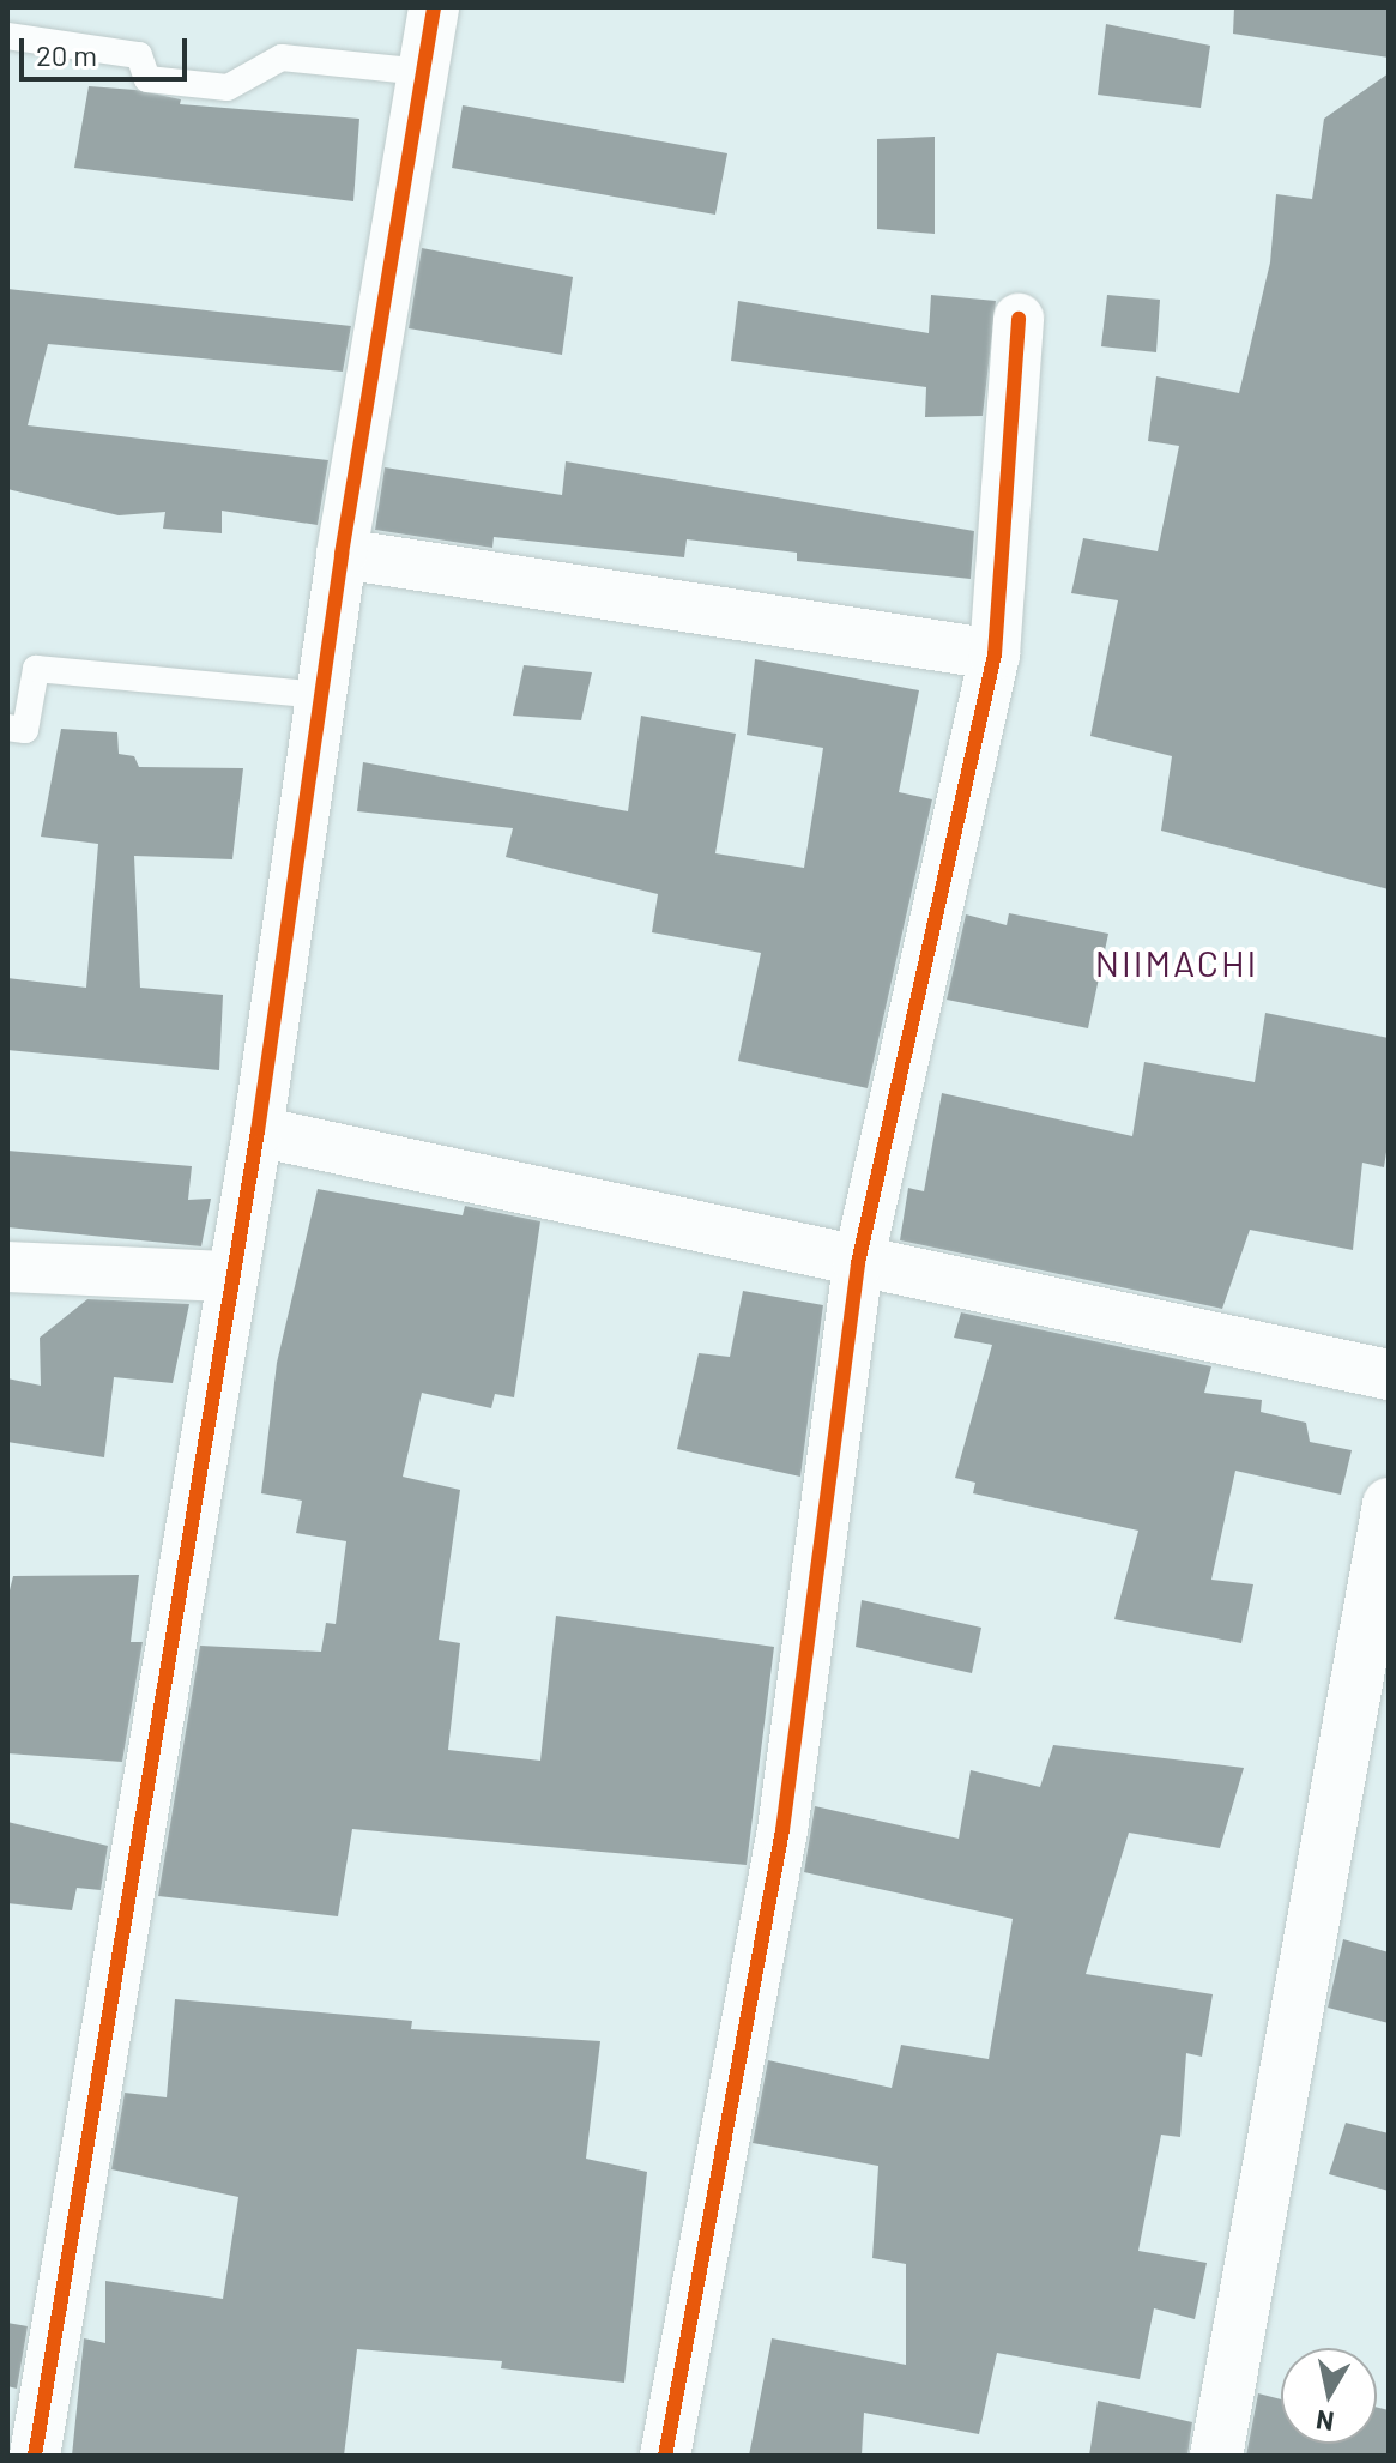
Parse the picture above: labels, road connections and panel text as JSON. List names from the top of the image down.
{
  "districts": ["NIIMACHI"],
  "scale_bar": "20 m",
  "north": "bottom"
}
